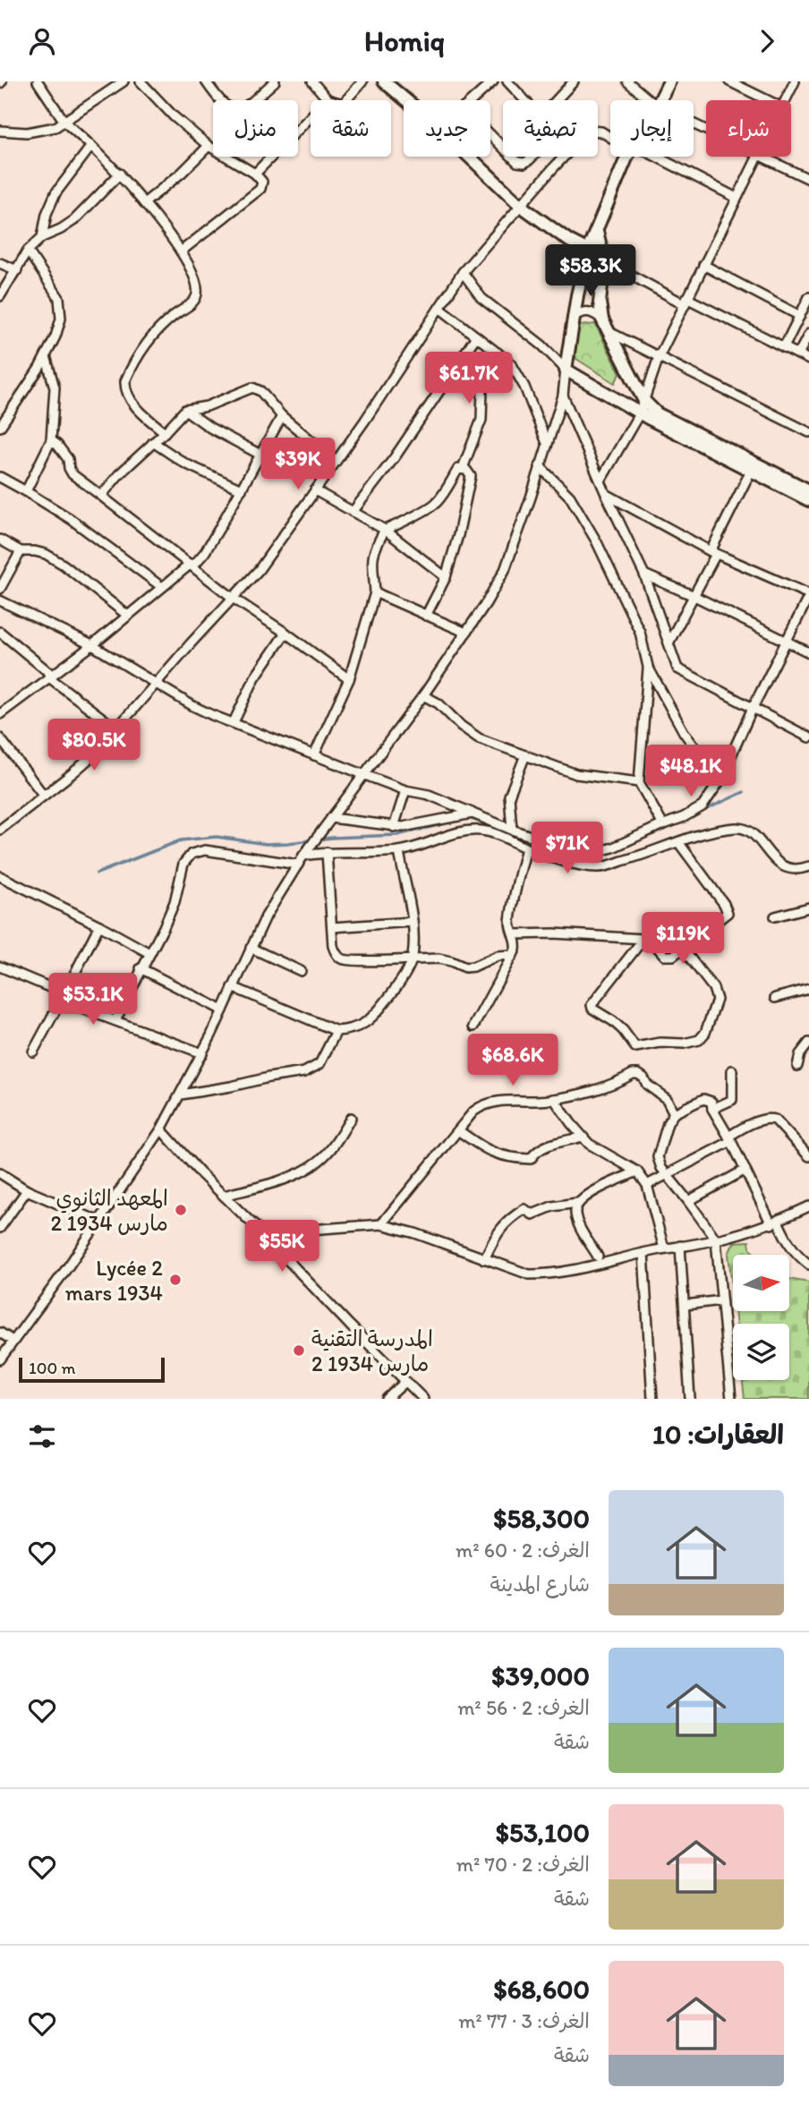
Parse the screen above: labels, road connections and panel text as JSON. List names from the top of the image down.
{
  "places": ["المعهد الثانوي 2 مارس 1934", "Lycée 2 mars 1934", "المدرسة التقنية 2 مارس 1934"],
  "scale_bar": "100 m",
  "north": "right",
  "page": {
    "header": "Homiq",
    "chip": [
      "شراء",
      "إيجار",
      "تصفية",
      "جديد",
      "شقة",
      "منزل"
    ],
    "price": [
      "$58.3K",
      "$61.7K",
      "$39K",
      "$80.5K",
      "$48.1K",
      "$71K",
      "$119K",
      "$53.1K",
      "$68.6K",
      "$55K"
    ],
    "scale": "100 m",
    "heading": "العقارات: 10",
    "list": [
      {
        "name": "$58,300",
        "note": "الغرف: 2 · 60 m² · شارع المدينة"
      },
      {
        "name": "$39,000",
        "note": "الغرف: 2 · 56 m² · شقة"
      },
      {
        "name": "$53,100",
        "note": "الغرف: 2 · 70 m² · شقة"
      },
      {
        "name": "$68,600",
        "note": "الغرف: 3 · 77 m² · شقة"
      }
    ]
  }
}
